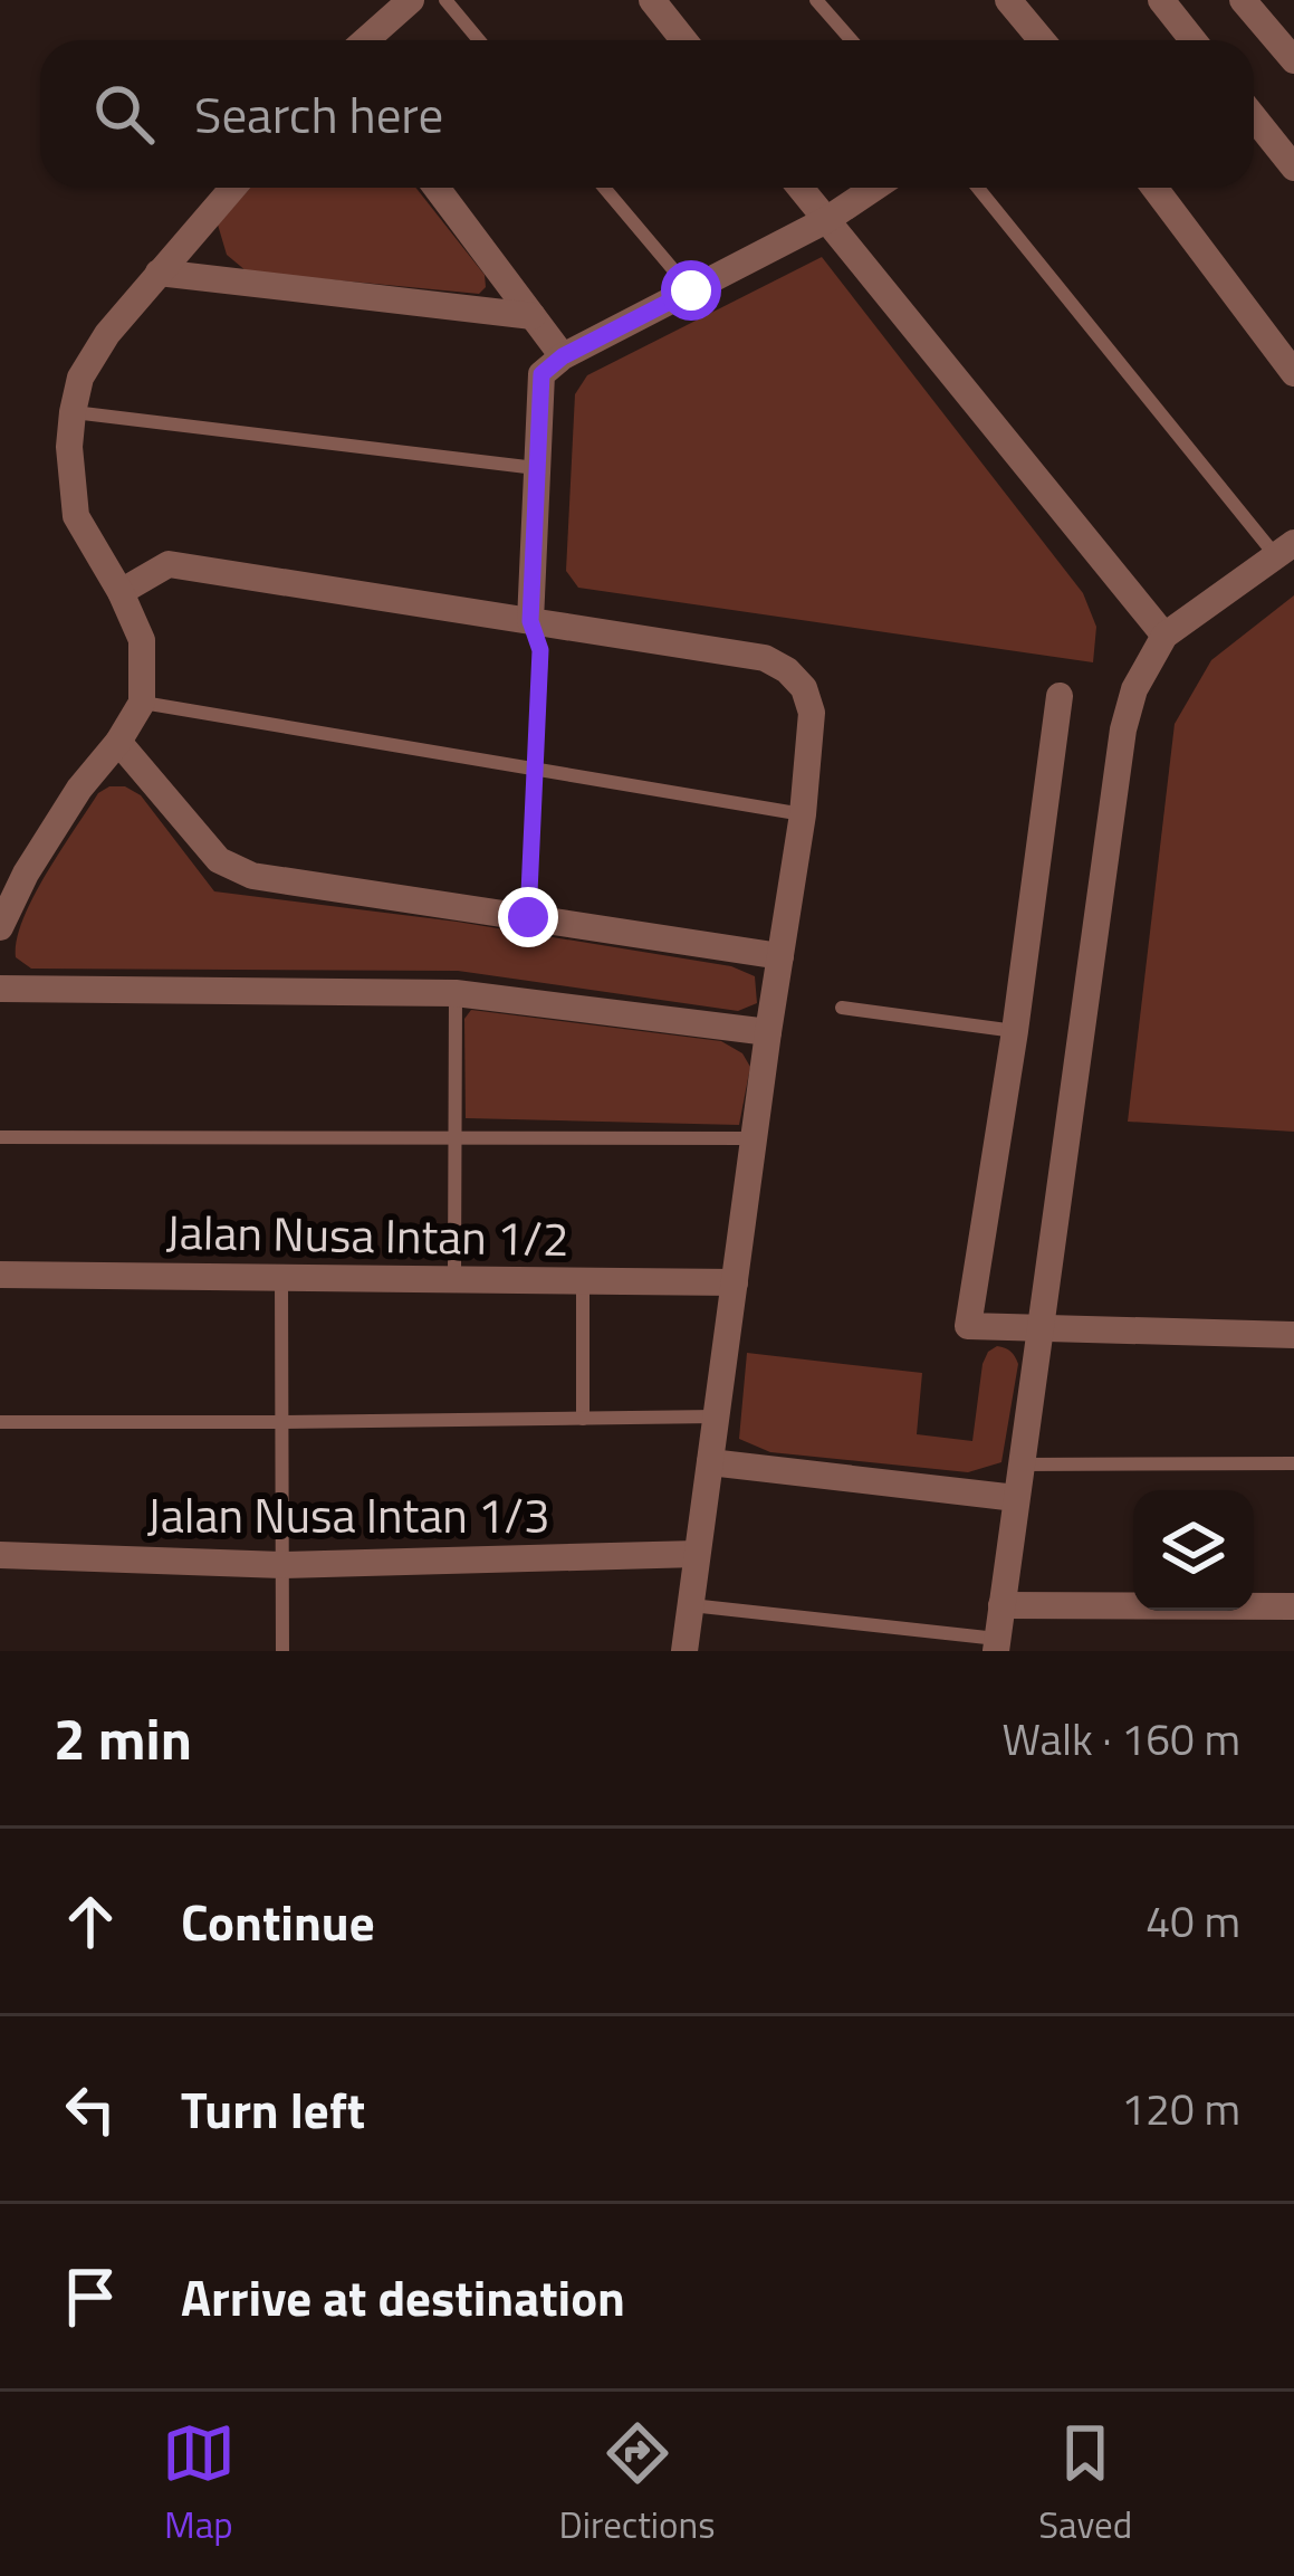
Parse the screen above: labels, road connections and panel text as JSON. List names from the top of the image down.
{
  "streets": {
    "street": ["Jalan Nusa Intan 1/2", "Jalan Nusa Intan 1/3"]
  },
  "page": {
    "search": "Search here",
    "heading": ["2 min", "Walk · 160 m"],
    "list": [
      ["Continue", "40 m"],
      ["Turn left", "120 m"],
      "Arrive at destination"
    ],
    "nav": ["Map", "Directions", "Saved"]
  }
}
